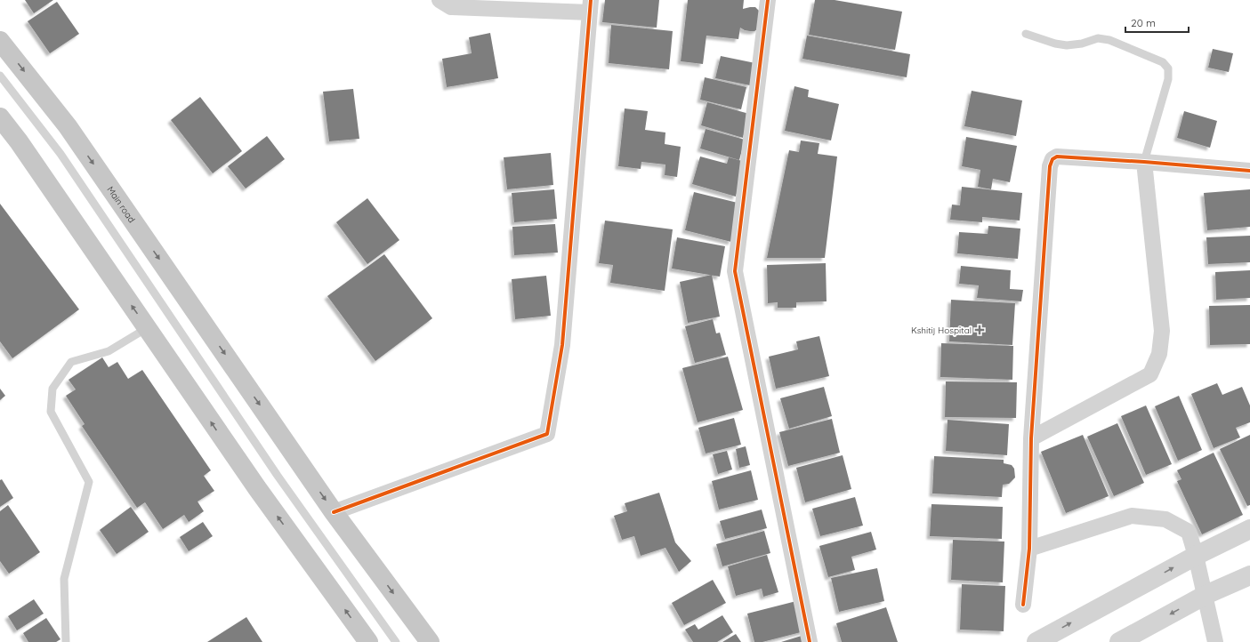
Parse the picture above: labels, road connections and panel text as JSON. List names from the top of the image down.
{
  "streets": {
    "main road": ["Main road"]
  },
  "places": {
    "health": ["Kshitij Hospital"]
  },
  "scale_bar": "20 m"
}
